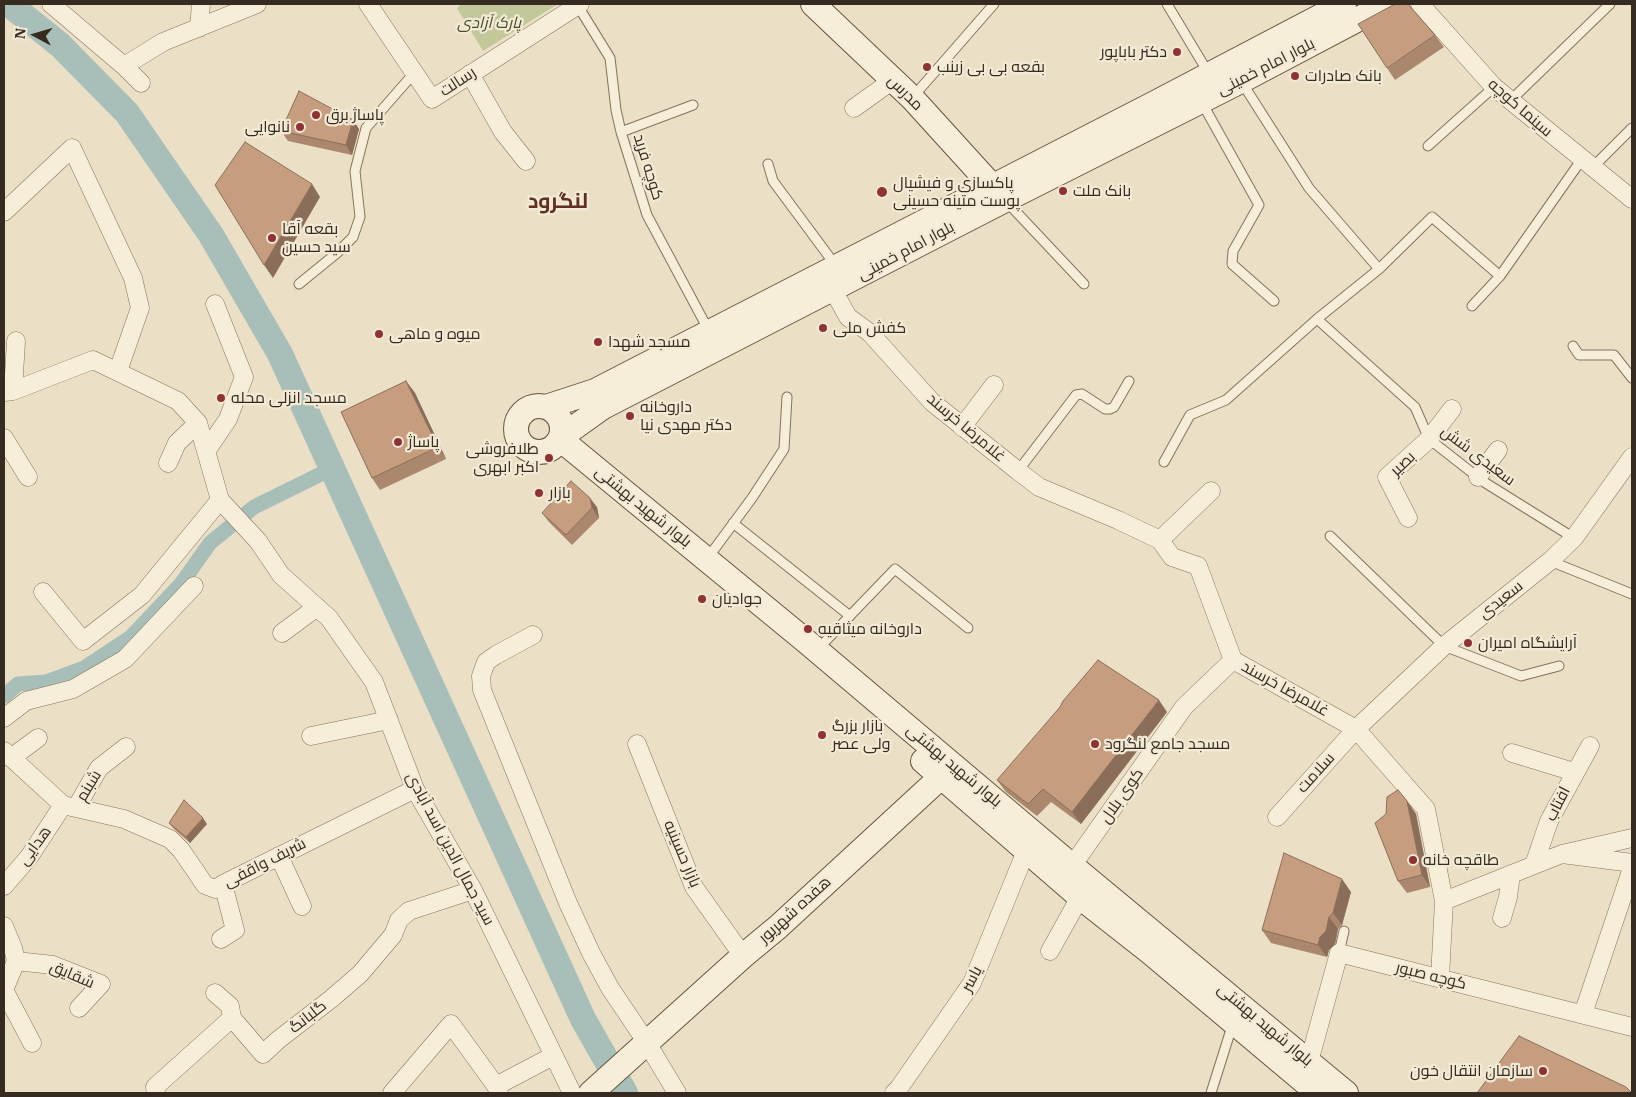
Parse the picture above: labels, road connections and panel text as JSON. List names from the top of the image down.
{
  "streets": {
    "main road": [
      "بلوار امام خمینی",
      "مدرس",
      "بلوار شهید بهشتی",
      "هفده شهریور"
    ],
    "street": [
      "رسالت",
      "سینما کوچه",
      "غلامرضا خرسند",
      "بصیر",
      "سعیدی",
      "سلامت",
      "شبنم",
      "کوی بلال",
      "افتاب",
      "هدایی",
      "سید جمال الدین اسد آبادی",
      "بازار حسینیه",
      "شریف واقفی",
      "شقایق",
      "کوچه صبور",
      "یاسر",
      "گلبانگ"
    ],
    "lane": ["کوچه فرید", "سعیدی شش"]
  },
  "crossings": [
    ["بلوار امام خمینی", "مدرس"],
    ["بلوار امام خمینی", "کوچه فرید"],
    ["بلوار امام خمینی", "غلامرضا خرسند"],
    ["بلوار امام خمینی", "بلوار شهید بهشتی"],
    ["رسالت", "کوچه فرید"],
    ["غلامرضا خرسند", "سعیدی"],
    ["غلامرضا خرسند", "سلامت"],
    ["غلامرضا خرسند", "کوی بلال"],
    ["غلامرضا خرسند", "کوچه صبور"],
    ["سعیدی شش", "بصیر"],
    ["سعیدی شش", "سعیدی"],
    ["بلوار شهید بهشتی", "کوی بلال"],
    ["بلوار شهید بهشتی", "هفده شهریور"],
    ["بلوار شهید بهشتی", "یاسر"],
    ["سعیدی", "سلامت"],
    ["شبنم", "هدایی"],
    ["شبنم", "شریف واقفی"],
    ["هدایی", "شریف واقفی"],
    ["سید جمال الدین اسد آبادی", "شریف واقفی"],
    ["سید جمال الدین اسد آبادی", "گلبانگ"],
    ["بازار حسینیه", "هفده شهریور"]
  ],
  "districts": ["لنگرود"],
  "parks": ["پارک آزادی"],
  "places": [
    "دکتر باباپور",
    "بقعه بی بی زینب",
    "بانک صادرات",
    "پاساژ برق",
    "نانوایی",
    "بانک ملت",
    "پاکسازی و فیشیال پوست متینه حسینی",
    "بقعه آقا سید حسین",
    "کفش ملی",
    "میوه و ماهی",
    "مسجد شهدا",
    "مسجد انزلی محله",
    "داروخانه دکتر مهدی نیا",
    "پاساژ",
    "طلافروشی اکبر ابهری",
    "بازار",
    "جوادیان",
    "داروخانه میثاقیه",
    "آرایشگاه امیران",
    "بازار بزرگ ولی عصر",
    "مسجد جامع لنگرود",
    "طاقچه خانه",
    "سازمان انتقال خون"
  ],
  "north": "left"
}
